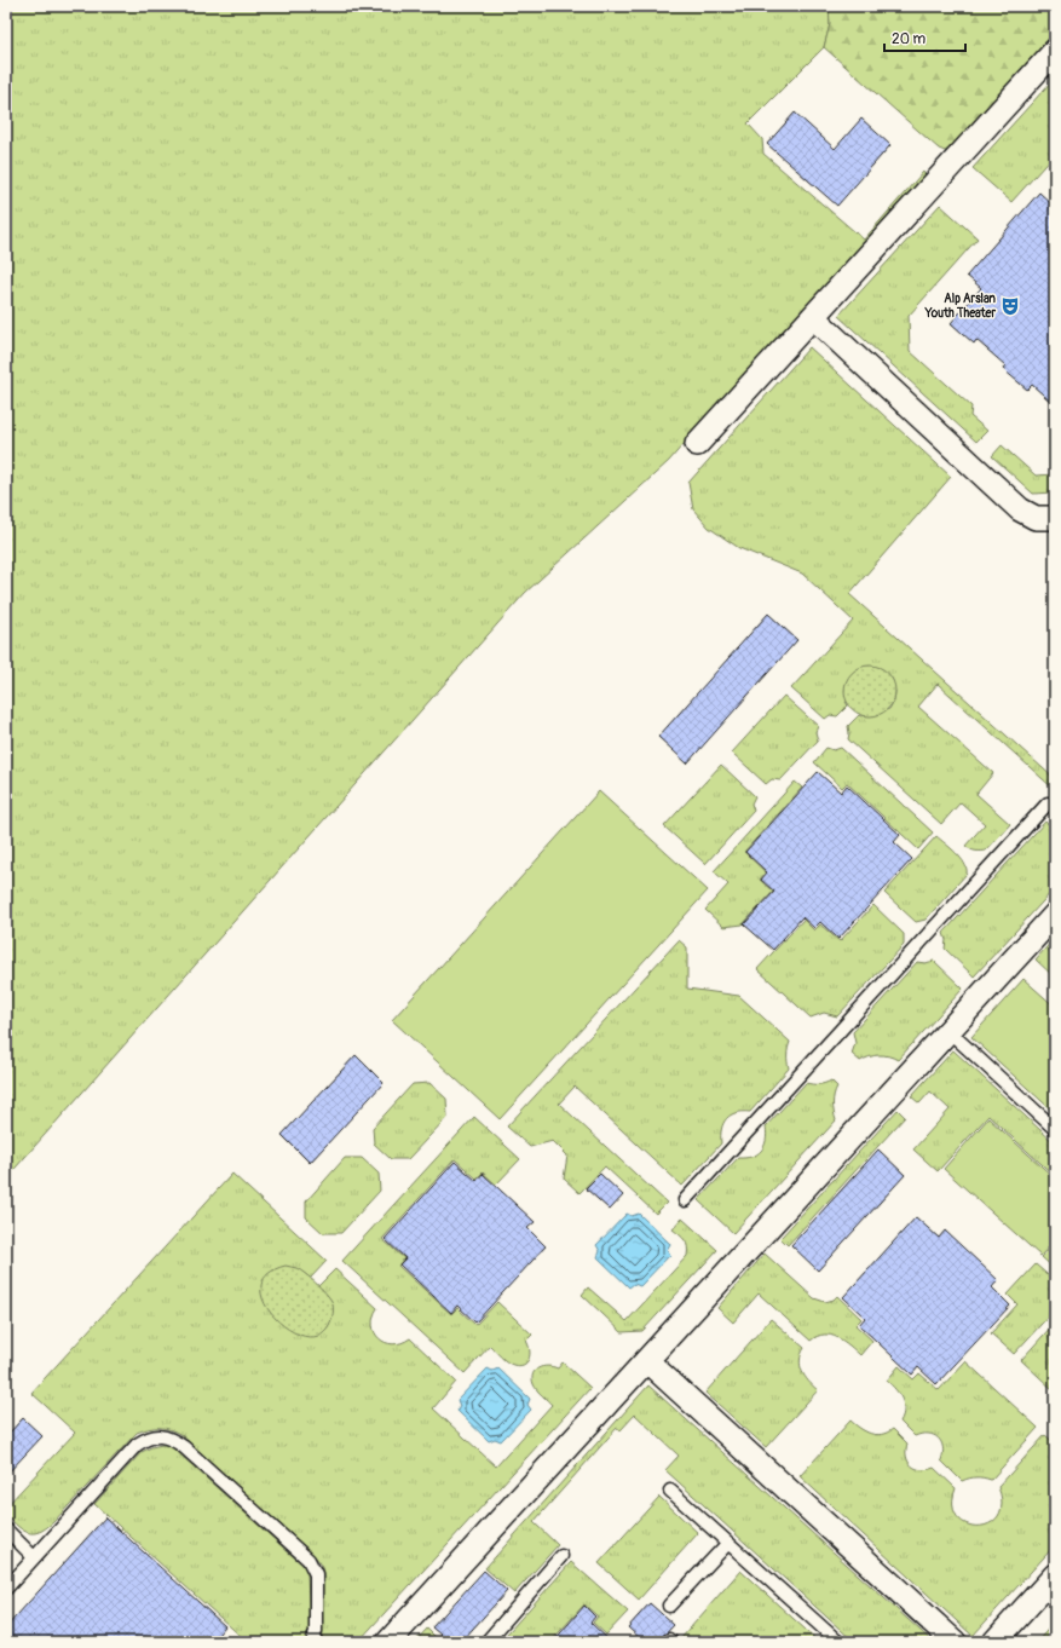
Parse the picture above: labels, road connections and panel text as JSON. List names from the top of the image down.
{
  "places": {
    "theatre": ["Alp Arslan Youth Theater"]
  },
  "scale_bar": "20 m"
}
